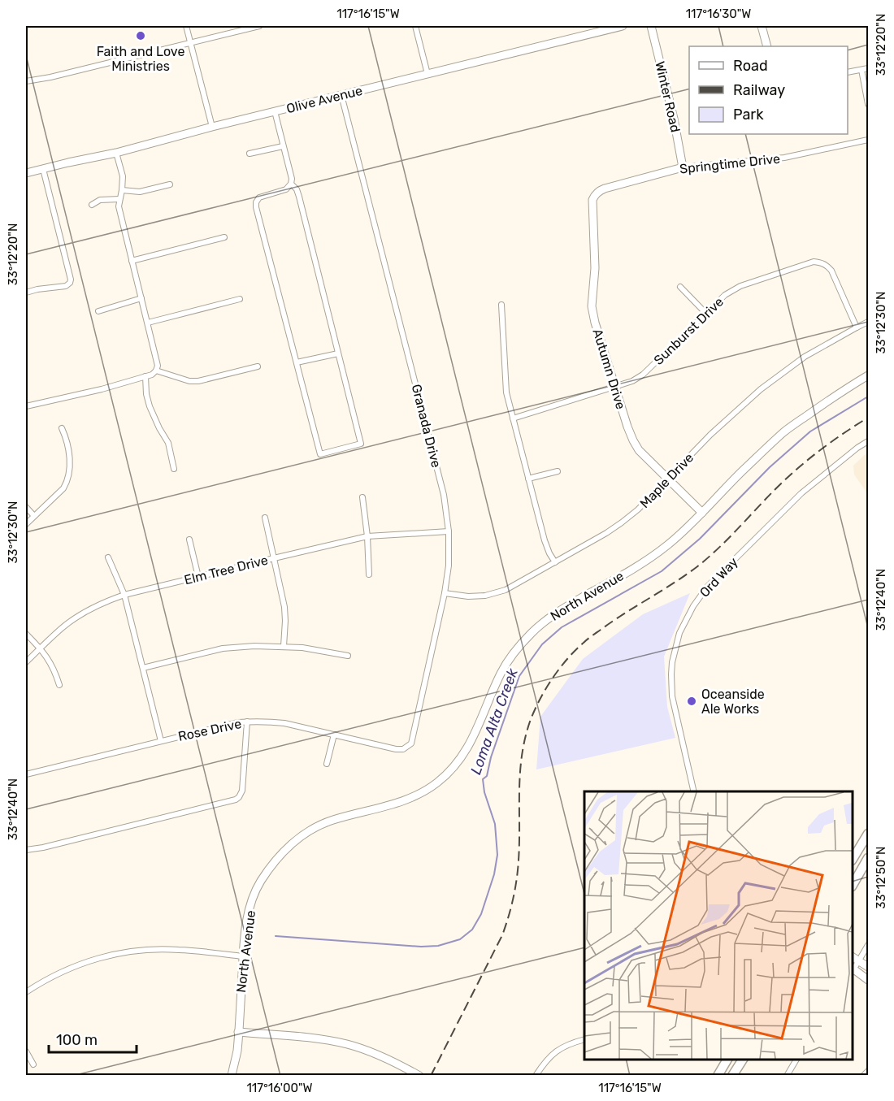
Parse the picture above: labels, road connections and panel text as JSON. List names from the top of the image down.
{
  "streets": {
    "main road": [
      "Winter Road",
      "Olive Avenue",
      "Springtime Drive",
      "Autumn Drive",
      "North Avenue"
    ],
    "street": [
      "Sunburst Drive",
      "Granada Drive",
      "Maple Drive",
      "Elm Tree Drive",
      "Ord Way",
      "Rose Drive"
    ]
  },
  "crossings": [
    ["Winter Road", "Springtime Drive"],
    ["Olive Avenue", "Granada Drive"],
    ["Springtime Drive", "Autumn Drive"],
    ["Sunburst Drive", "Autumn Drive"],
    ["Sunburst Drive", "Maple Drive"],
    ["Autumn Drive", "Maple Drive"],
    ["Autumn Drive", "North Avenue"],
    ["Granada Drive", "Maple Drive"],
    ["Granada Drive", "Elm Tree Drive"],
    ["Granada Drive", "Rose Drive"]
  ],
  "water": ["Loma Alta Creek"],
  "places": ["Faith and Love Ministries", "Oceanside Ale Works"],
  "legend": ["Road", "Railway", "Park"],
  "scale_bar": "100 m",
  "coordinates": [
    "117°16'15\"W",
    "117°16'30\"W",
    "33°12'20\"N",
    "33°12'30\"N",
    "33°12'40\"N",
    "33°12'50\"N",
    "117°16'00\"W"
  ]
}
